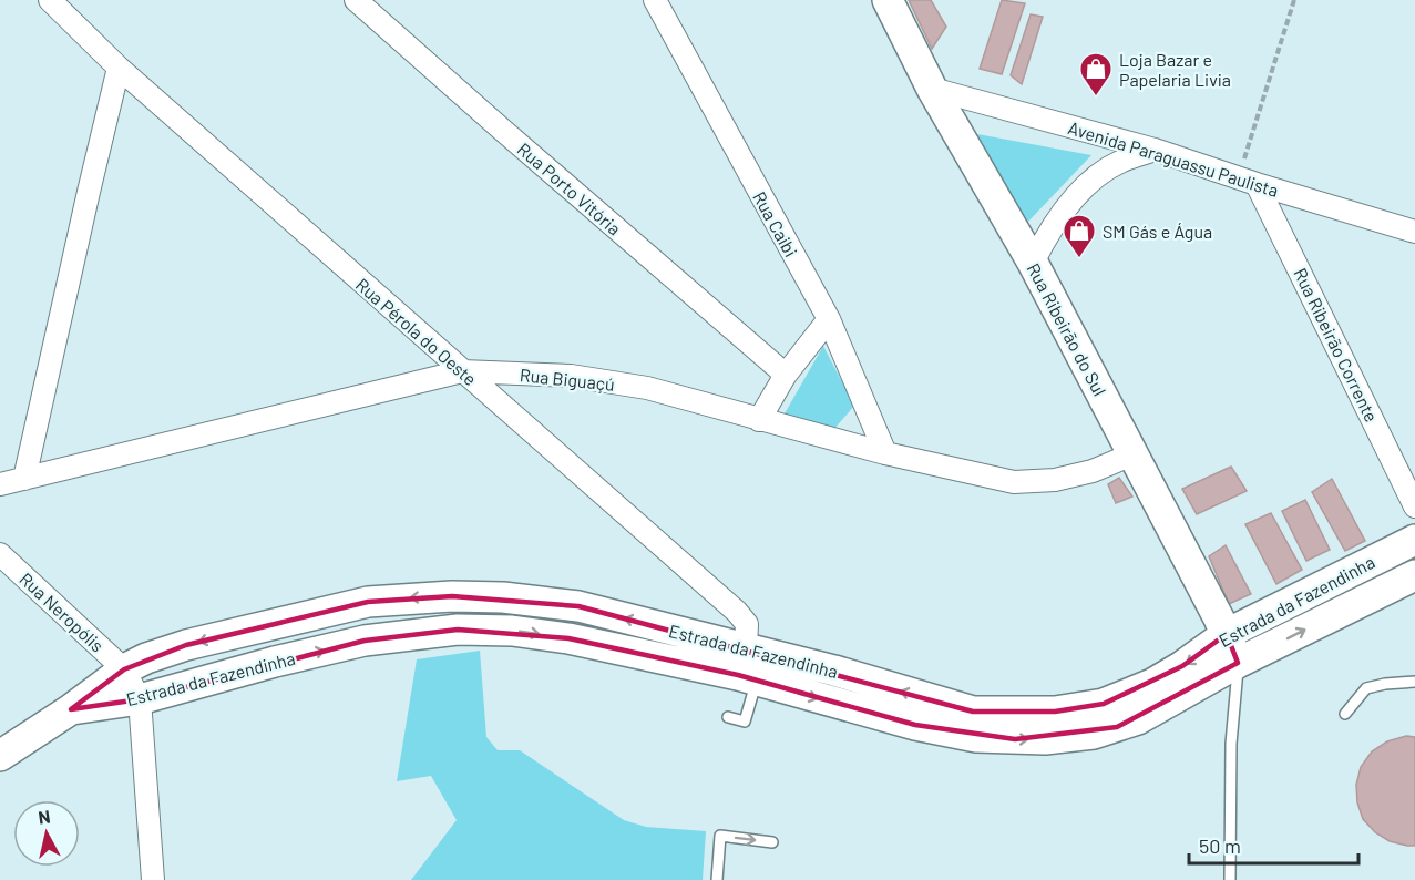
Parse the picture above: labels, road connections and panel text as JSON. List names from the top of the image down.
{
  "streets": {
    "main road": ["Rua Ribeirão do Sul", "Estrada da Fazendinha"],
    "street": [
      "Avenida Paraguassu Paulista",
      "Rua Porto Vitória",
      "Rua Caibi",
      "Rua Pérola do Oeste",
      "Rua Ribeirão Corrente",
      "Rua Biguaçú",
      "Rua Neropólis"
    ]
  },
  "crossings": [
    ["Avenida Paraguassu Paulista", "Rua Ribeirão do Sul"],
    ["Avenida Paraguassu Paulista", "Rua Ribeirão Corrente"],
    ["Rua Caibi", "Rua Biguaçú"],
    ["Rua Ribeirão do Sul", "Rua Biguaçú"],
    ["Rua Ribeirão do Sul", "Estrada da Fazendinha"],
    ["Rua Pérola do Oeste", "Rua Biguaçú"],
    ["Rua Pérola do Oeste", "Estrada da Fazendinha"],
    ["Estrada da Fazendinha", "Rua Neropólis"]
  ],
  "places": {
    "shop": ["Loja Bazar e Papelaria Livia", "SM Gás e Água"]
  },
  "scale_bar": "50 m",
  "north": "top"
}
